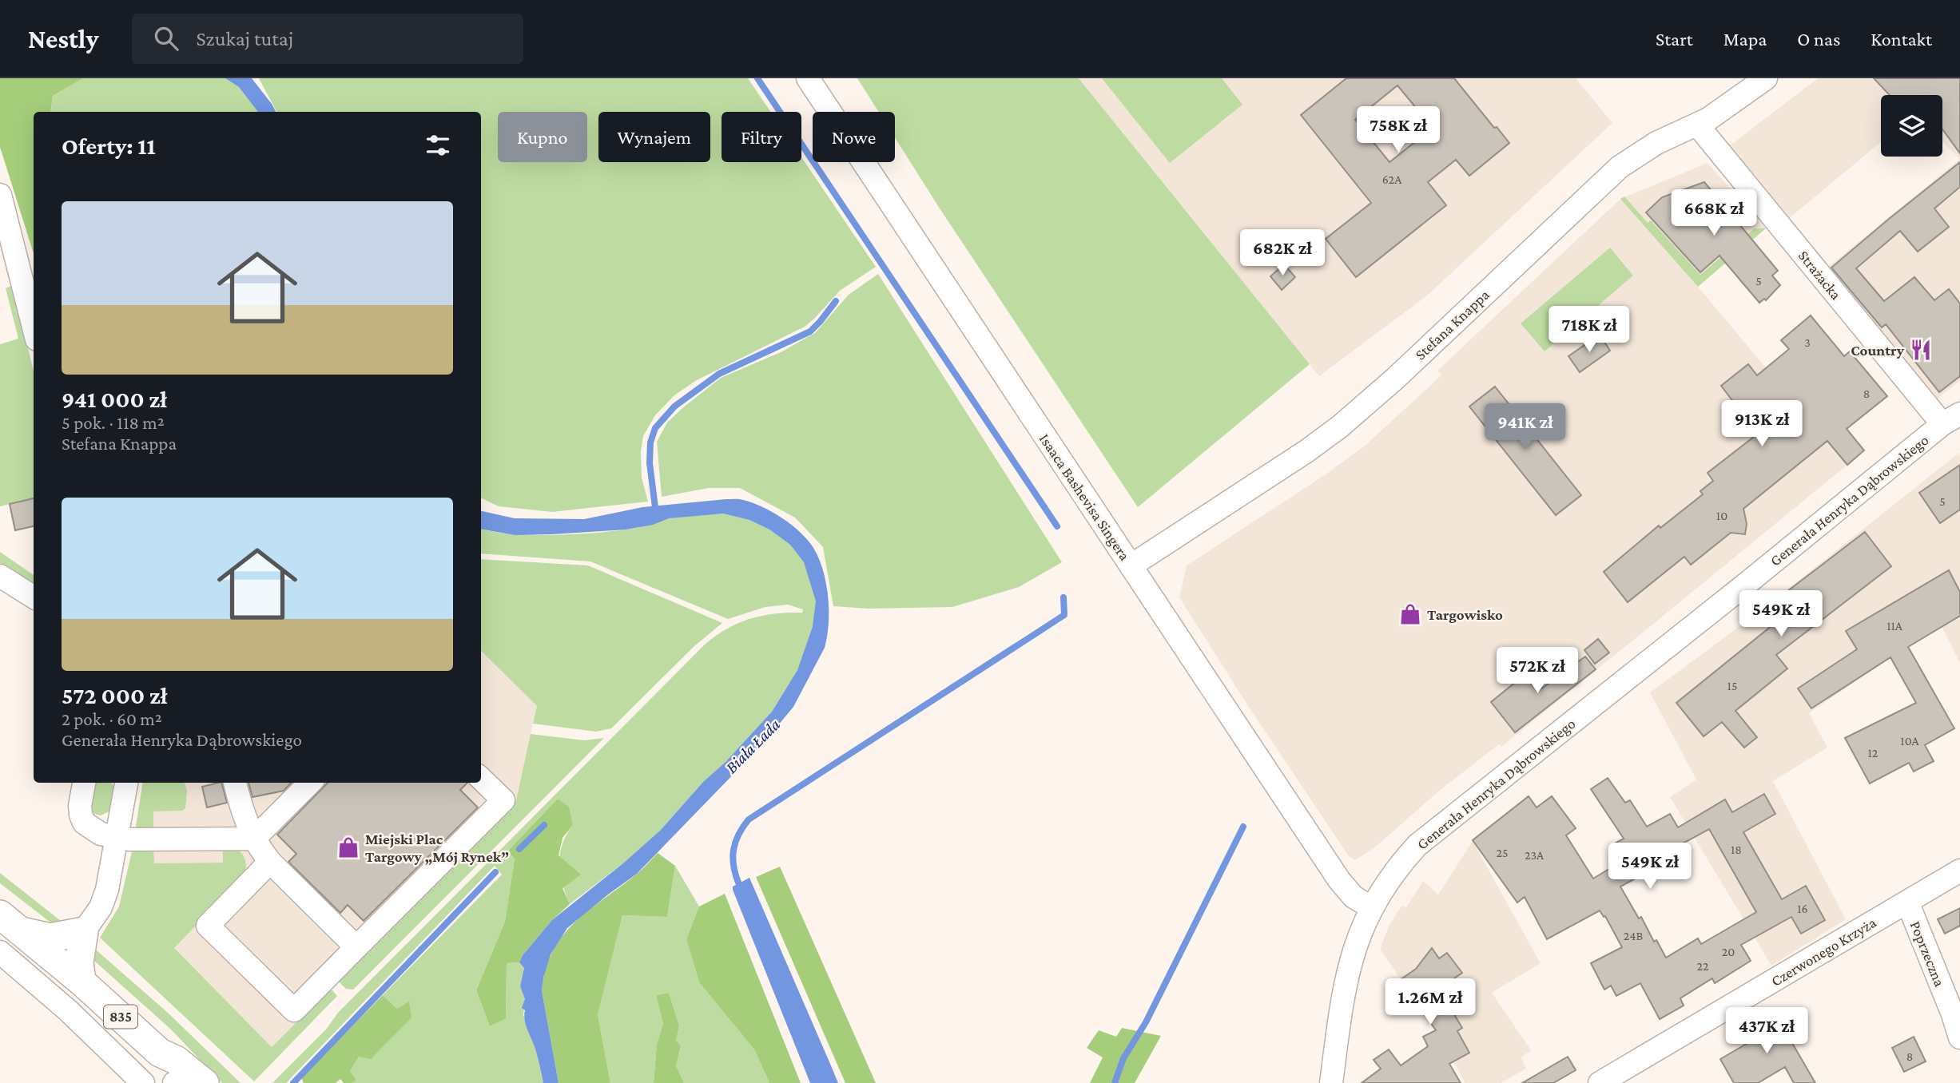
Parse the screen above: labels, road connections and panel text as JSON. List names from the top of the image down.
{
  "streets": {
    "main road": ["835"],
    "street": [
      "Strażacka",
      "Stefana Knappa",
      "Isaaca Bashevisa Singera",
      "Generała Henryka Dąbrowskiego",
      "Czerwonego Krzyża",
      "Poprzeczna"
    ]
  },
  "crossings": [
    ["Strażacka", "Stefana Knappa"],
    ["Strażacka", "Generała Henryka Dąbrowskiego"],
    ["Stefana Knappa", "Isaaca Bashevisa Singera"],
    ["Isaaca Bashevisa Singera", "Generała Henryka Dąbrowskiego"],
    ["Czerwonego Krzyża", "Poprzeczna"]
  ],
  "water": ["Biała Łada"],
  "places": {
    "restaurant": ["Country"],
    "shop": ["Targowisko", "Miejski Plac Targowy „Mój Rynek”"]
  },
  "house_numbers": [
    "62A",
    "5",
    "3",
    "8",
    "5",
    "10",
    "11A",
    "15",
    "10A",
    "12",
    "18",
    "25",
    "23A",
    "16",
    "24B",
    "20",
    "22",
    "8"
  ],
  "page": {
    "header": "Nestly",
    "search": "Szukaj tutaj",
    "nav": [
      "Start",
      "Mapa",
      "O nas",
      "Kontakt"
    ],
    "price": [
      "758K zł",
      "668K zł",
      "682K zł",
      "718K zł",
      "913K zł",
      "941K zł",
      "549K zł",
      "572K zł",
      "549K zł",
      "1.26M zł",
      "437K zł"
    ],
    "chip": [
      "Kupno",
      "Wynajem",
      "Filtry",
      "Nowe"
    ],
    "heading": "Oferty: 11",
    "list": [
      {
        "name": "941 000 zł",
        "note": "5 pok. · 118 m² · Stefana Knappa"
      },
      {
        "name": "572 000 zł",
        "note": "2 pok. · 60 m² · Generała Henryka Dąbrowskiego"
      }
    ]
  }
}
